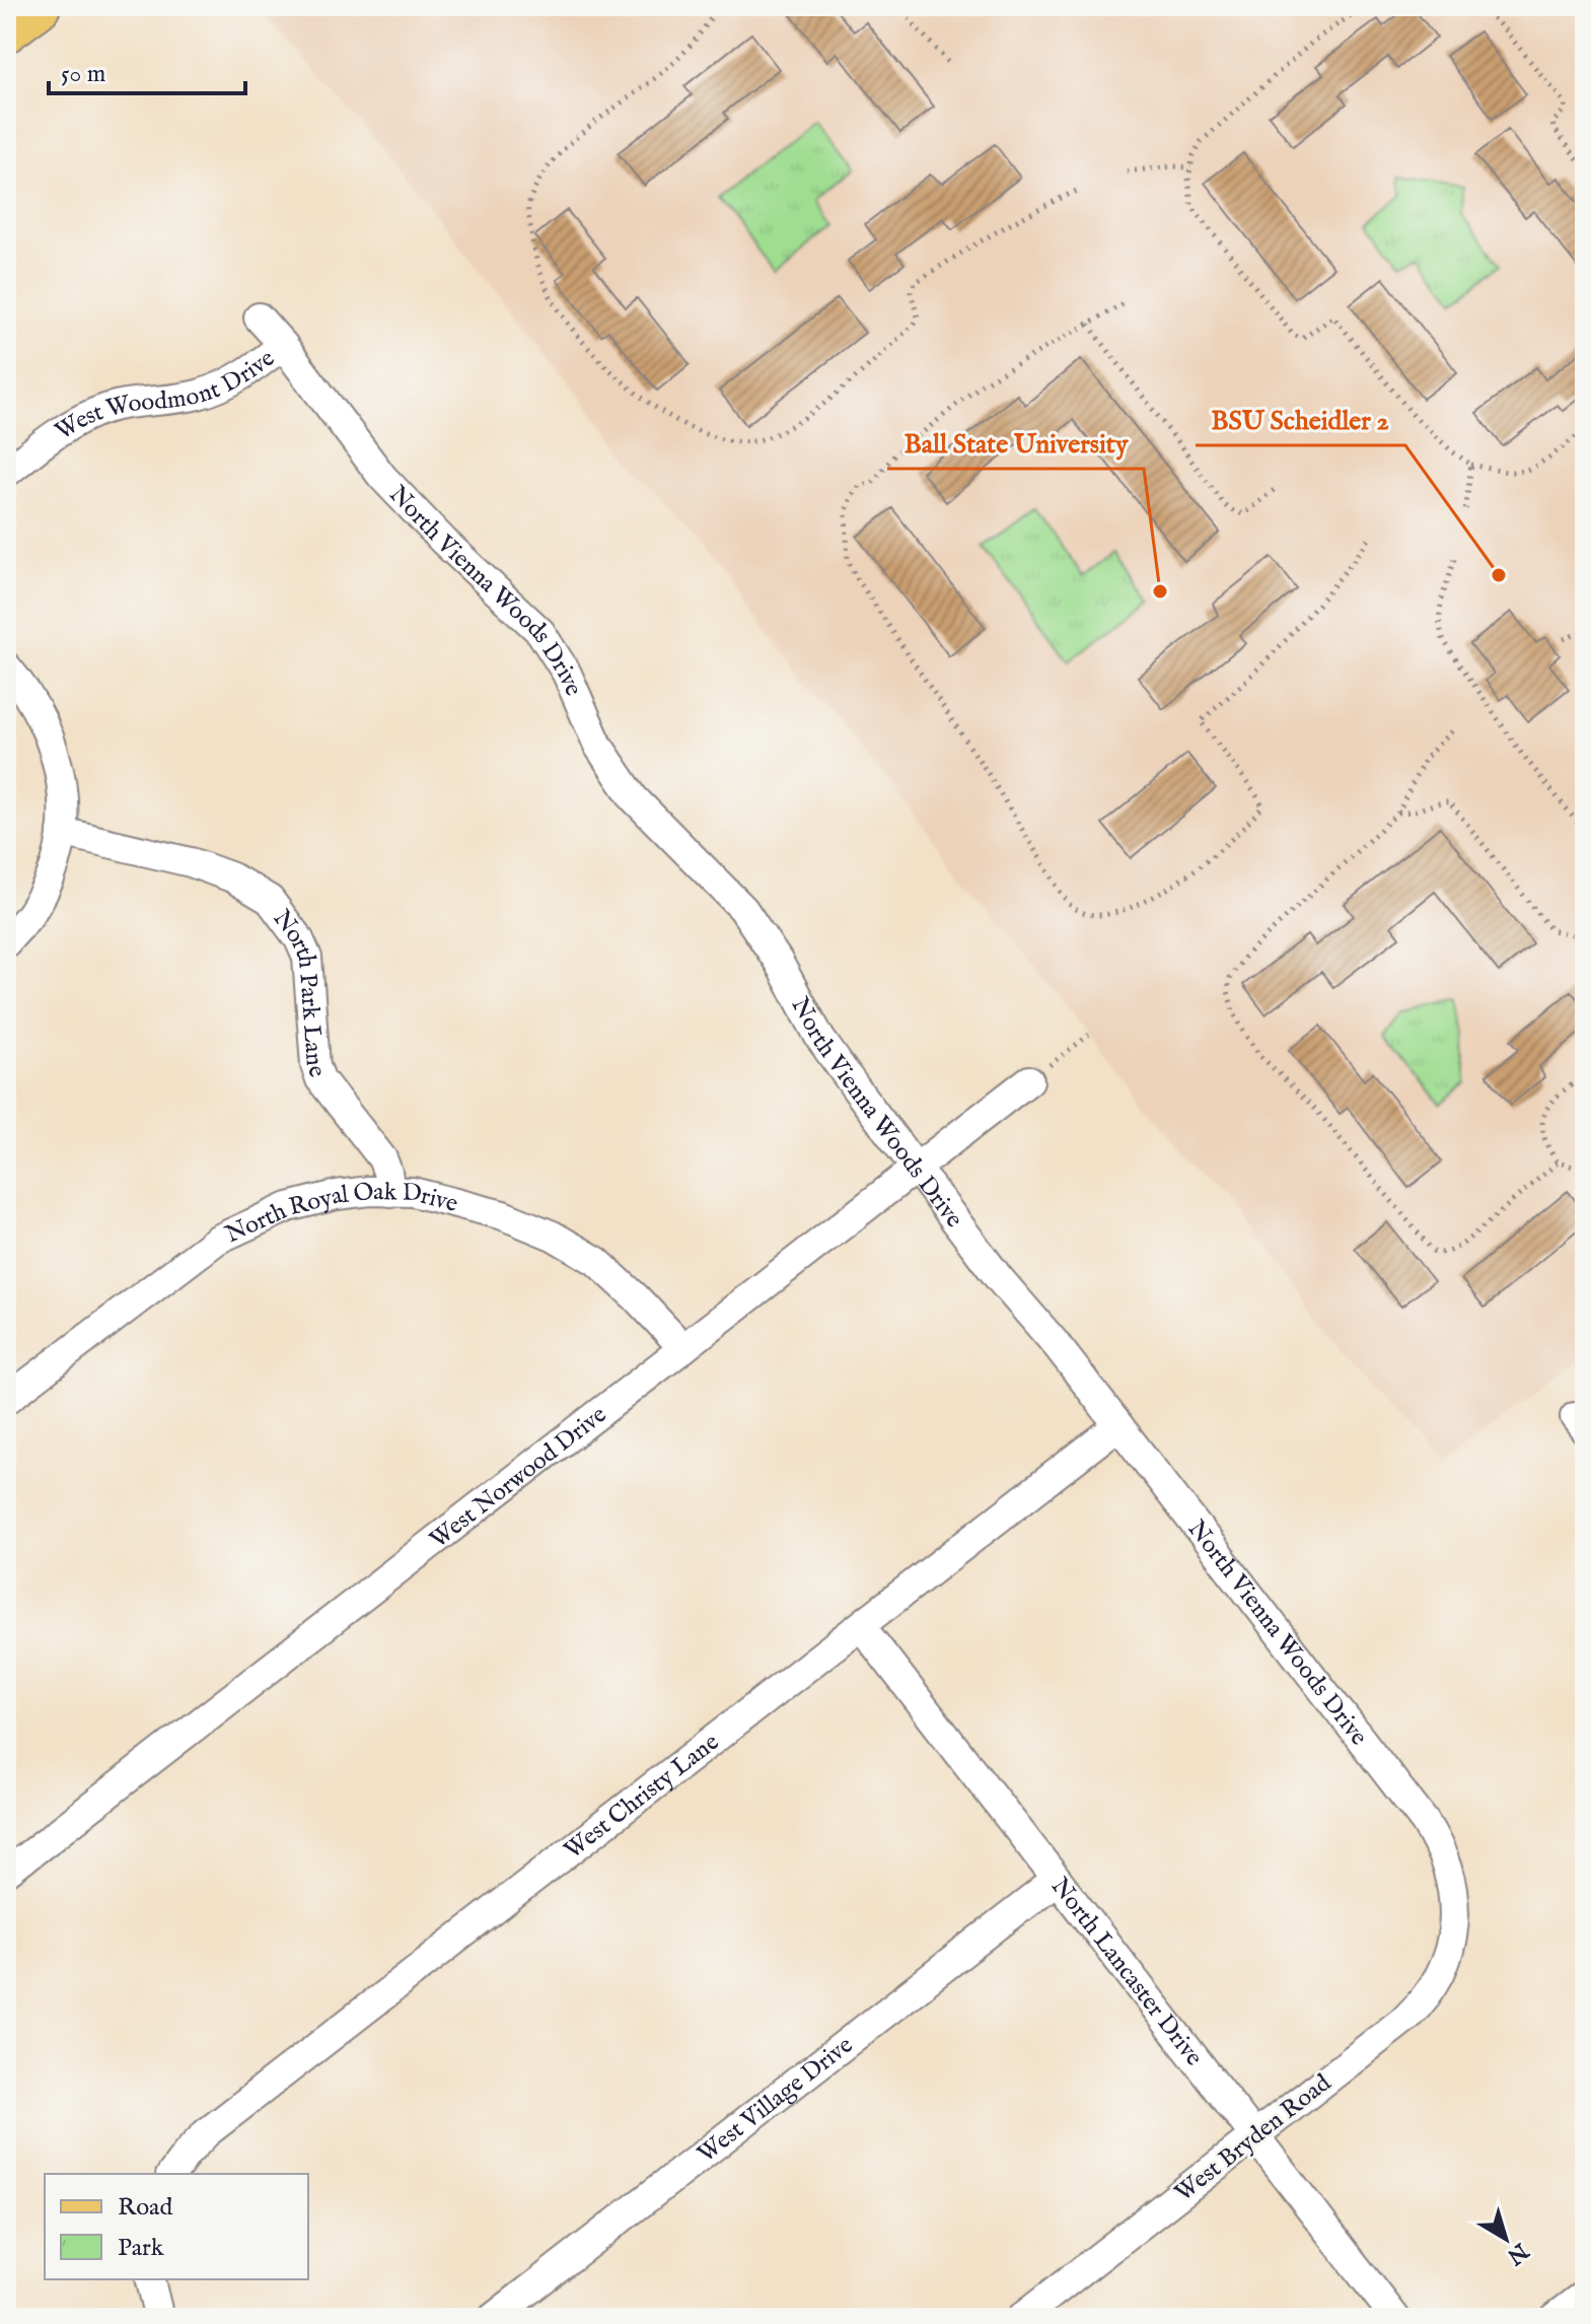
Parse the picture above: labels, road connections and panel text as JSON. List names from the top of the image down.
{
  "streets": {
    "street": [
      "West Woodmont Drive",
      "North Vienna Woods Drive",
      "North Park Lane",
      "North Royal Oak Drive",
      "West Norwood Drive",
      "West Christy Lane",
      "North Lancaster Drive",
      "West Village Drive",
      "West Bryden Road"
    ]
  },
  "crossings": [
    ["West Woodmont Drive", "North Vienna Woods Drive"],
    ["North Vienna Woods Drive", "West Norwood Drive"],
    ["North Vienna Woods Drive", "West Christy Lane"],
    ["North Vienna Woods Drive", "West Bryden Road"],
    ["North Park Lane", "North Royal Oak Drive"],
    ["North Royal Oak Drive", "West Norwood Drive"],
    ["West Christy Lane", "North Lancaster Drive"],
    ["North Lancaster Drive", "West Village Drive"],
    ["North Lancaster Drive", "West Bryden Road"]
  ],
  "places": ["BSU Scheidler 2", "Ball State University"],
  "legend": ["Road", "Park"],
  "scale_bar": "50 m",
  "north": "bottom right"
}
